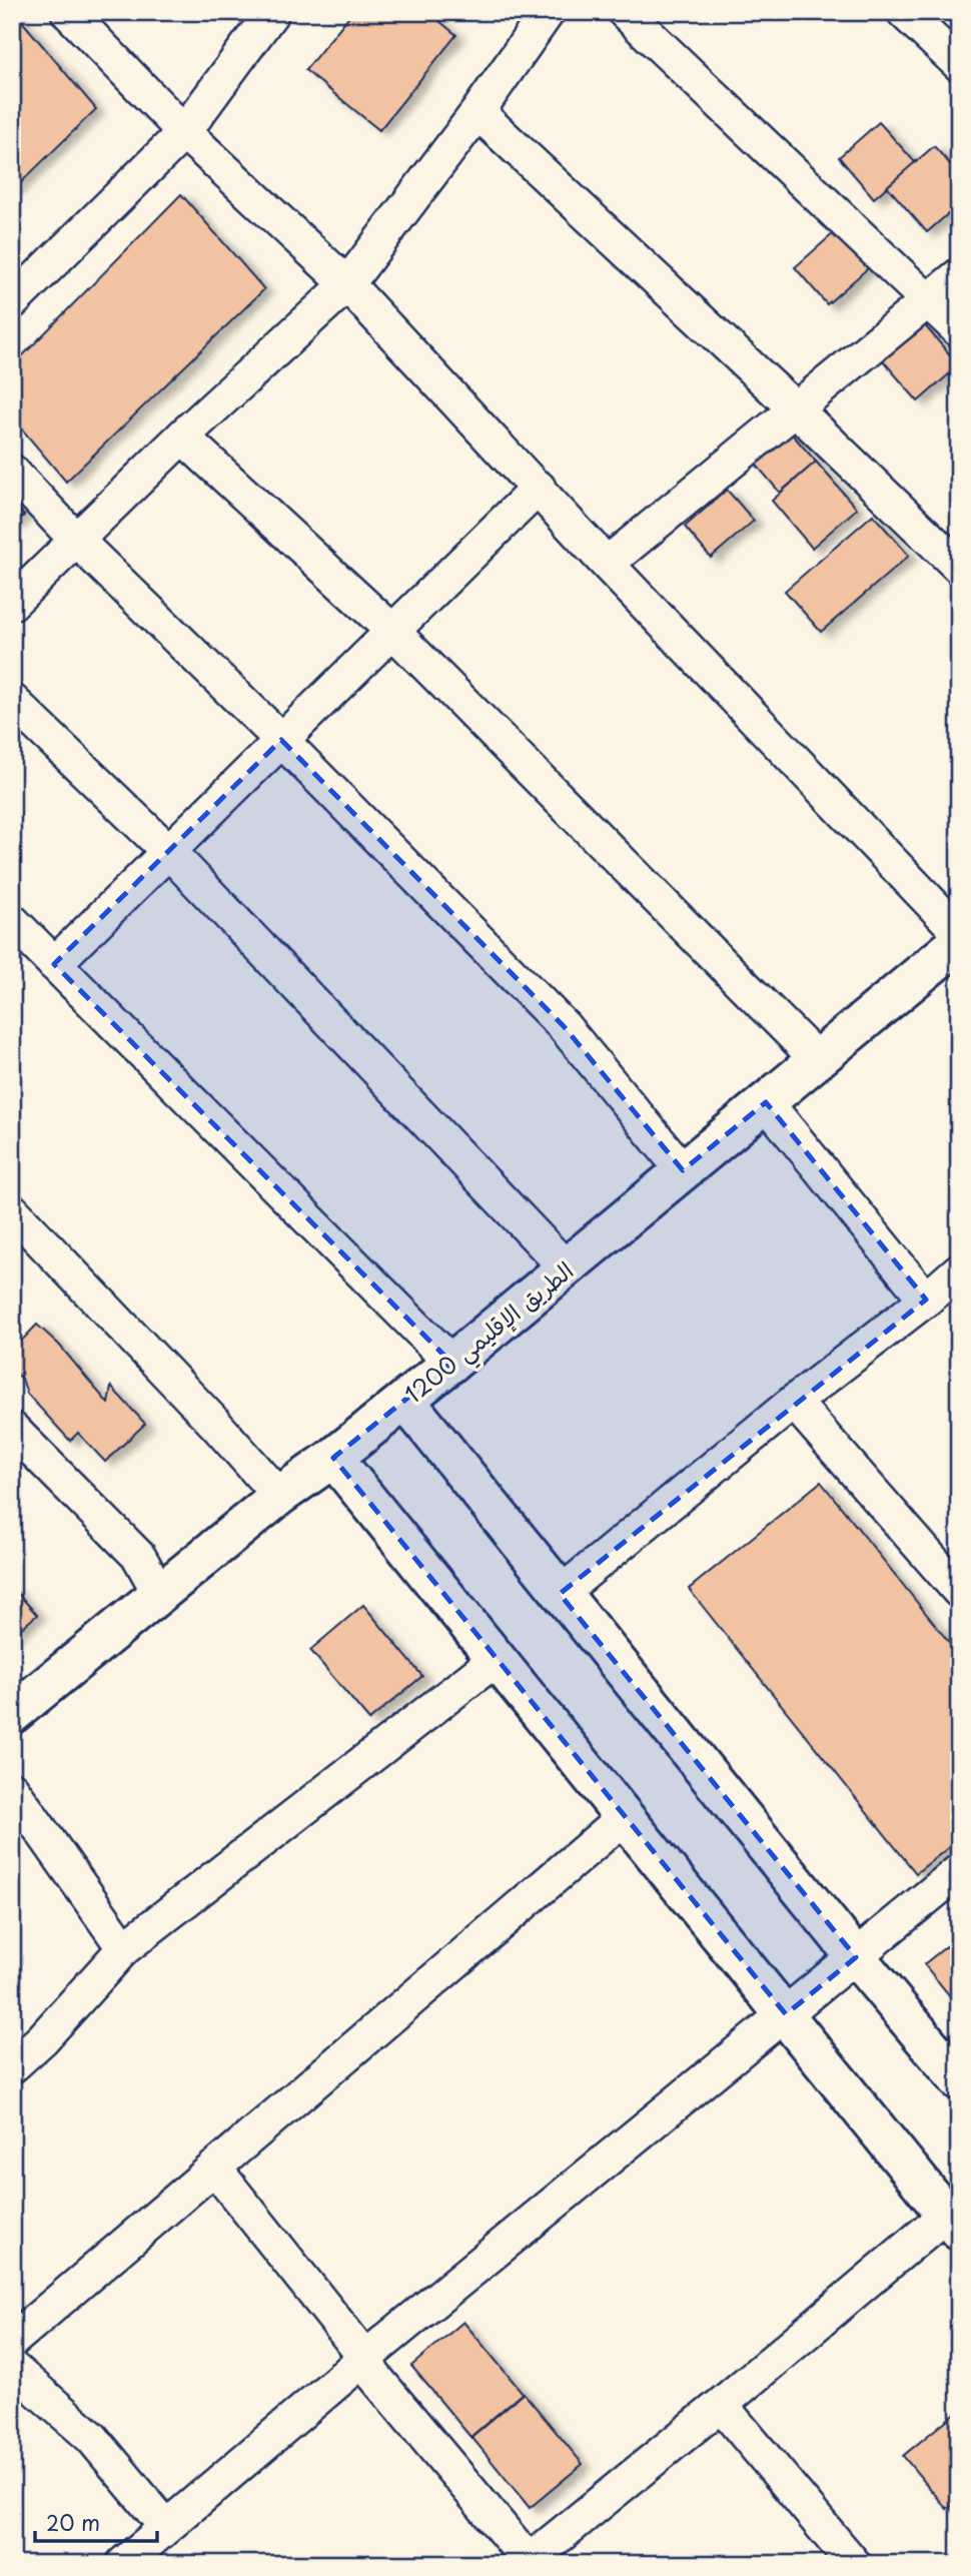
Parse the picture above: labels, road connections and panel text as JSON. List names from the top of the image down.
{
  "streets": {
    "street": ["الطريق الإقليمي 1200"]
  },
  "scale_bar": "20 m"
}
